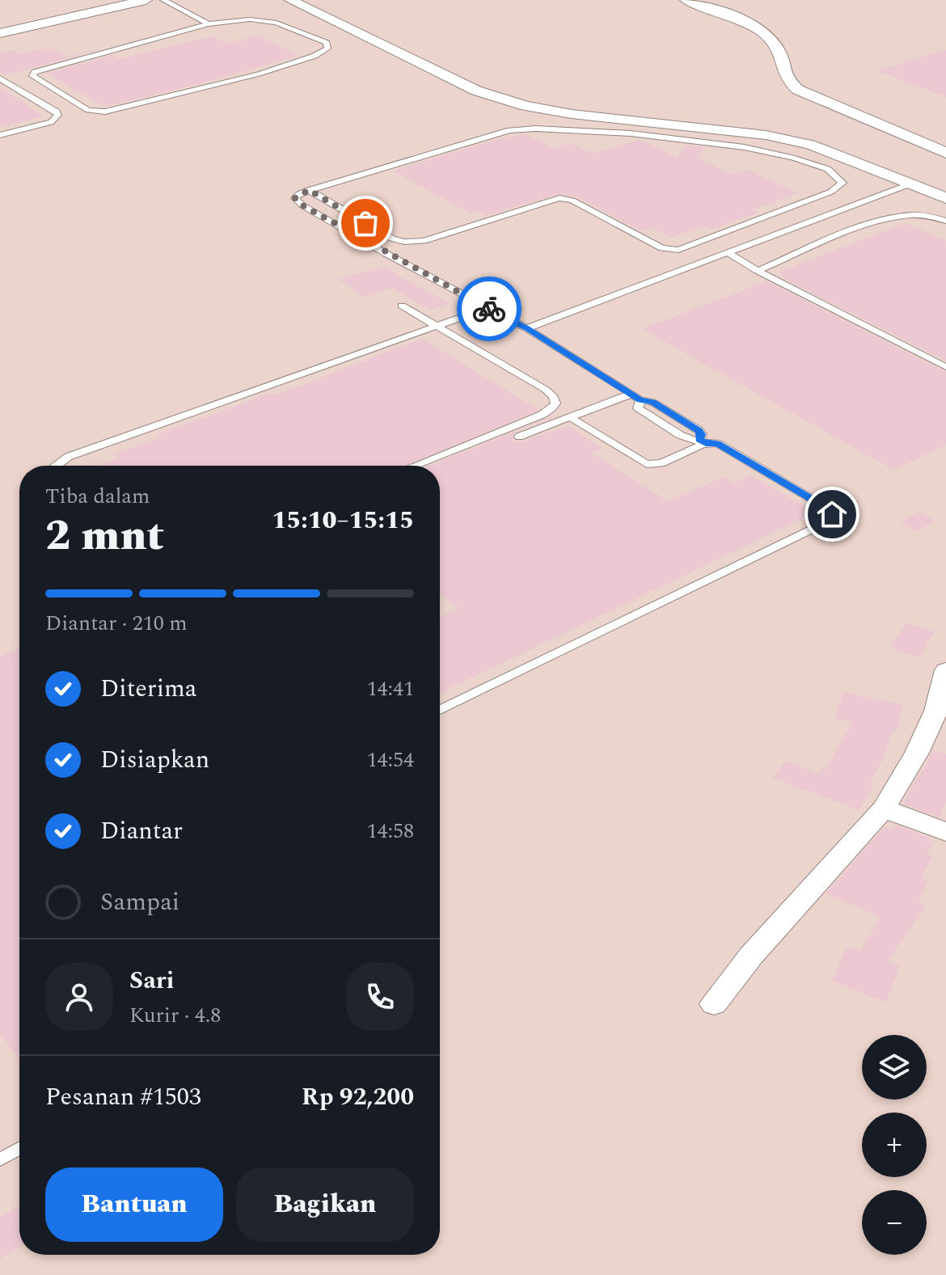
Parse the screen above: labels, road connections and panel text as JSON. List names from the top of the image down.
{
  "page": {
    "heading": ["2 mnt", "Tiba dalam", "15:10–15:15"],
    "panel": [
      "Sari",
      "Kurir · 4.8",
      "Pesanan #1503",
      "Rp 92,200"
    ],
    "bar": "Diantar · 210 m",
    "list": [
      ["Diterima", "14:41"],
      ["Disiapkan", "14:54"],
      ["Diantar", "14:58"],
      "Sampai"
    ],
    "map_buttons": ["+", "−"],
    "buttons": ["Bantuan", "Bagikan"]
  }
}
